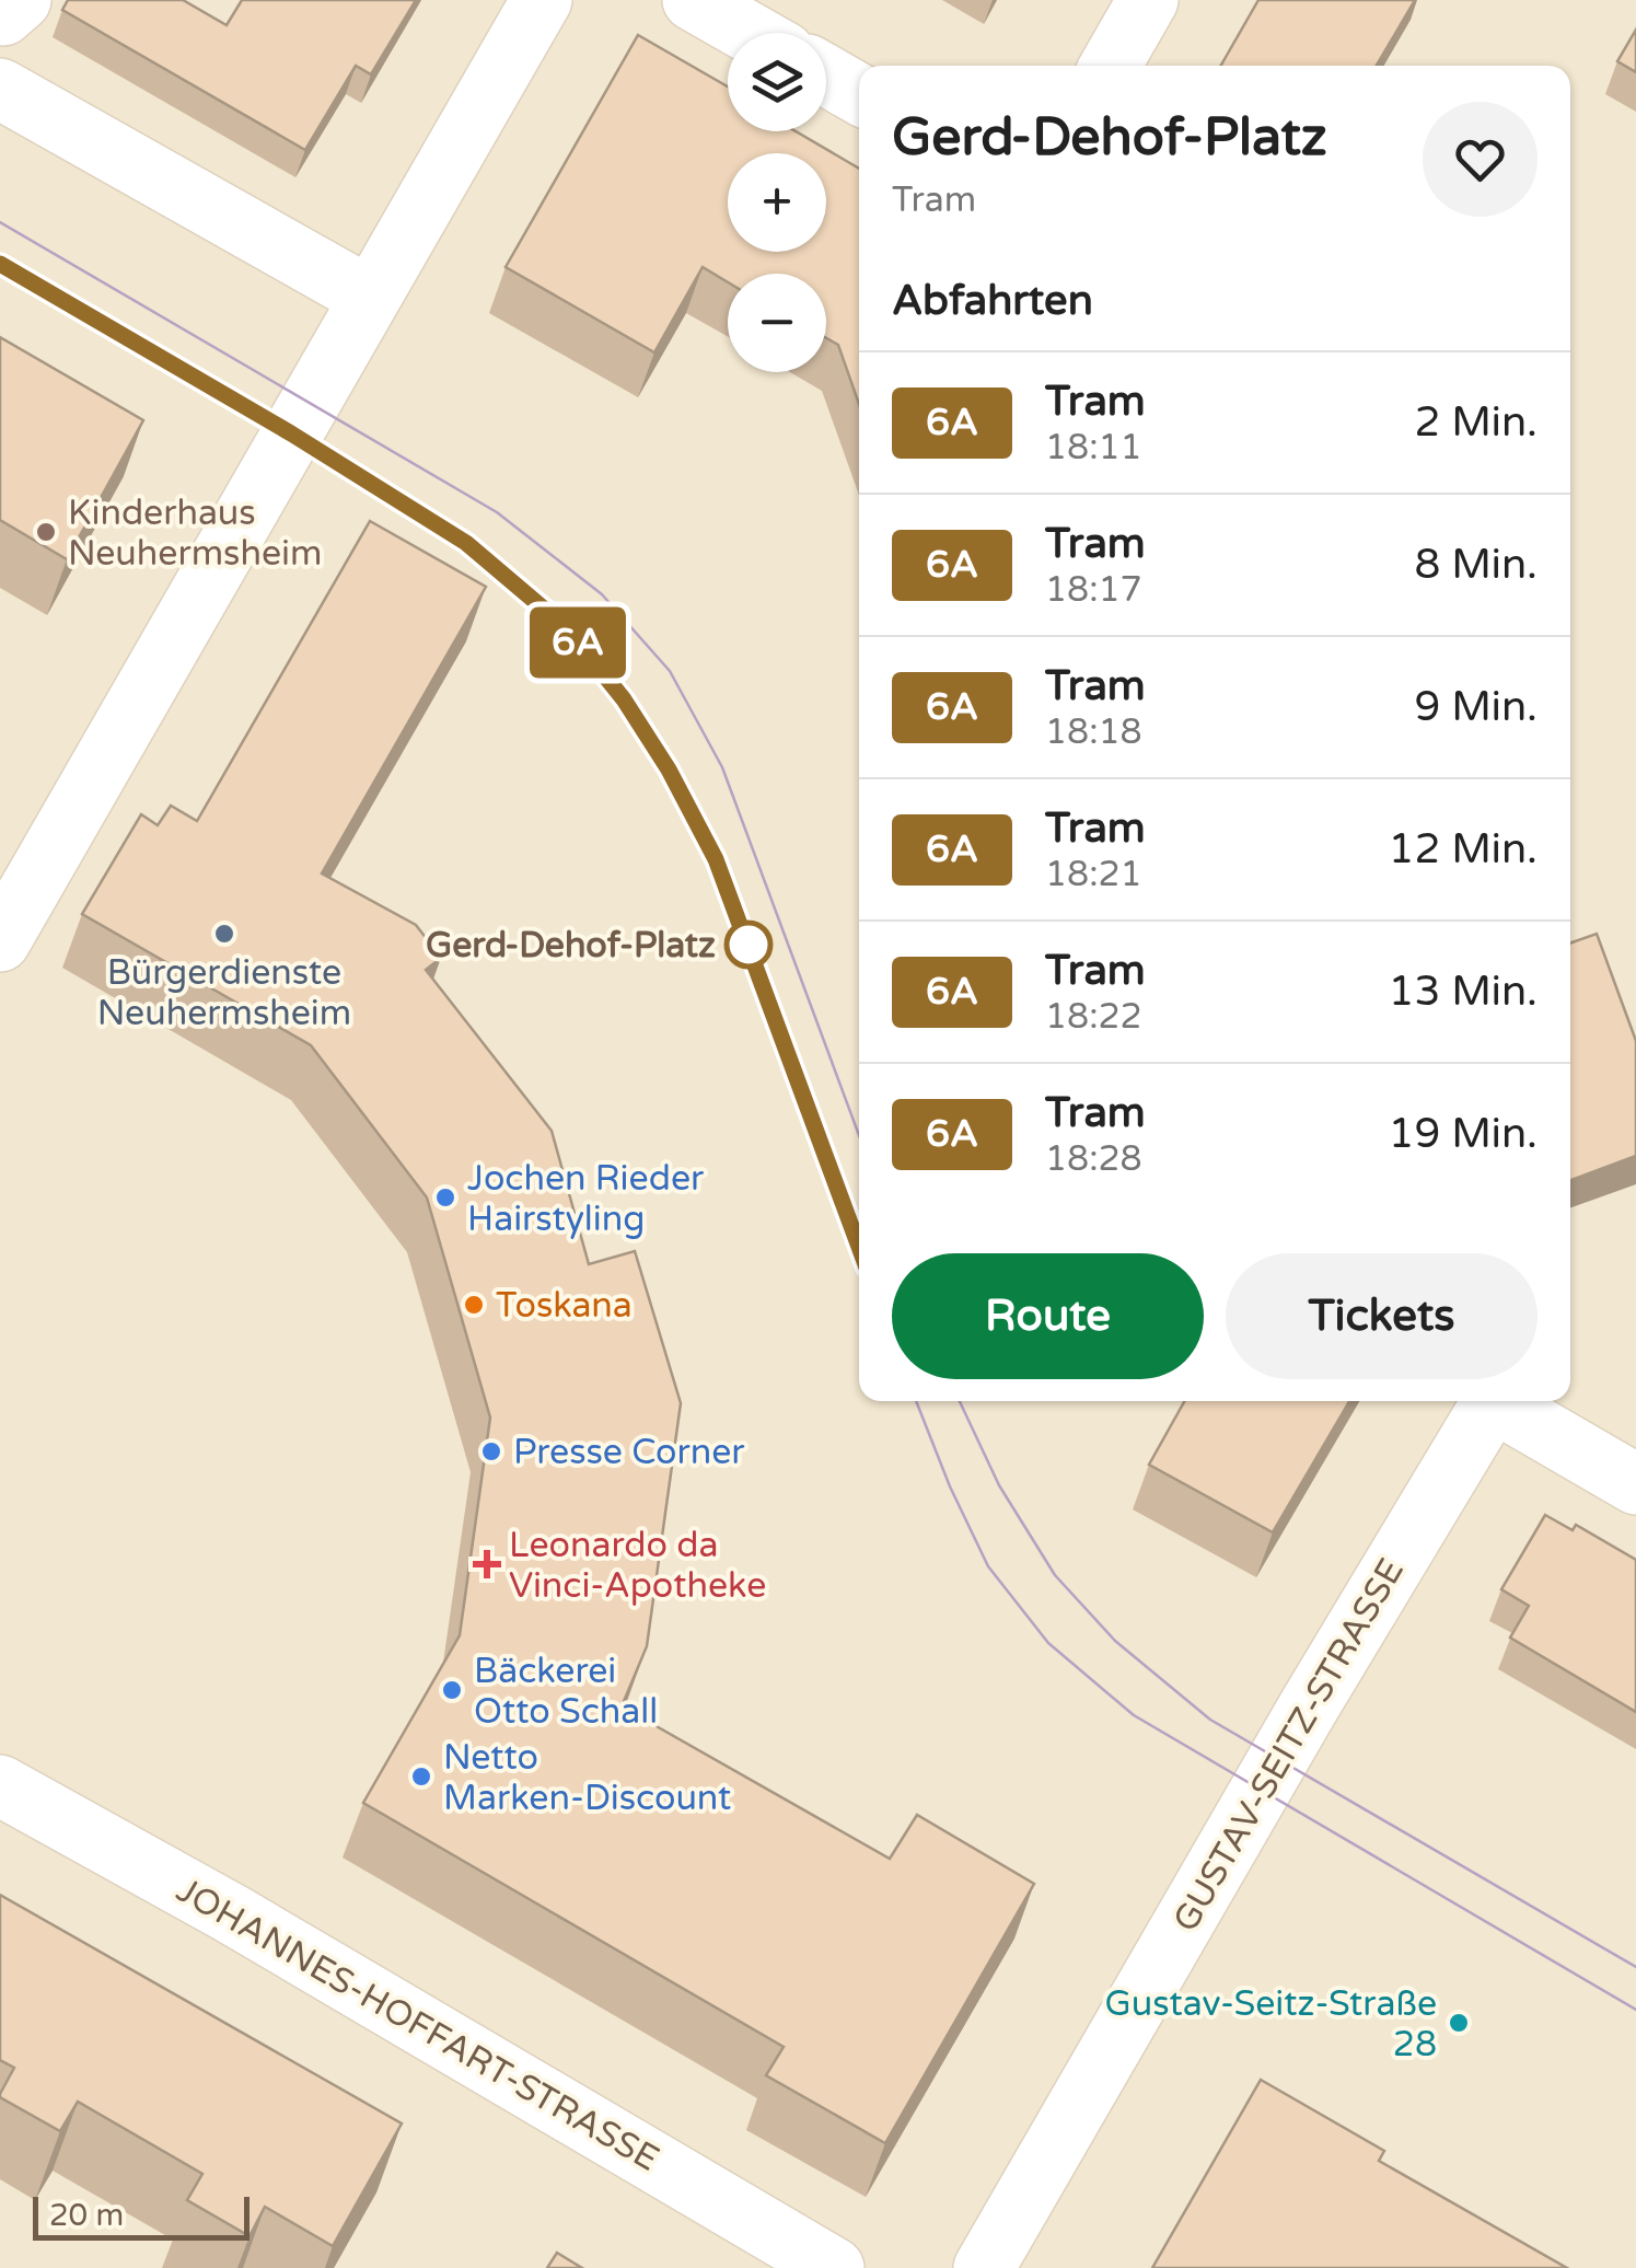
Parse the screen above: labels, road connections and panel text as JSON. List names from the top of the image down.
{
  "streets": {
    "street": ["GUSTAV-SEITZ-STRASSE", "JOHANNES-HOFFART-STRASSE"]
  },
  "places": {
    "other": [
      "Kinderhaus Neuhermsheim",
      "Bürgerdienste Neuhermsheim",
      "Gerd-Dehof-Platz",
      "Jochen Rieder Hairstyling",
      "Toskana",
      "Presse Corner",
      "Bäckerei Otto Schall",
      "Netto Marken-Discount",
      "Gustav-Seitz-Straße 28"
    ],
    "health": ["Leonardo da Vinci-Apotheke"]
  },
  "lines": ["tram line 6A"],
  "scale_bar": "20 m",
  "page": {
    "on_map": "6A",
    "map_buttons": ["+", "−"],
    "heading": [
      ["Gerd-Dehof-Platz", "Tram"],
      "Abfahrten"
    ],
    "list": [
      {
        "mark": "6A",
        "name": "Tram",
        "note": "18:11",
        "value": "2 Min."
      },
      {
        "mark": "6A",
        "name": "Tram",
        "note": "18:17",
        "value": "8 Min."
      },
      {
        "mark": "6A",
        "name": "Tram",
        "note": "18:18",
        "value": "9 Min."
      },
      {
        "mark": "6A",
        "name": "Tram",
        "note": "18:21",
        "value": "12 Min."
      },
      {
        "mark": "6A",
        "name": "Tram",
        "note": "18:22",
        "value": "13 Min."
      },
      {
        "mark": "6A",
        "name": "Tram",
        "note": "18:28",
        "value": "19 Min."
      }
    ],
    "buttons": ["Route", "Tickets"],
    "scale": "20 m"
  }
}
